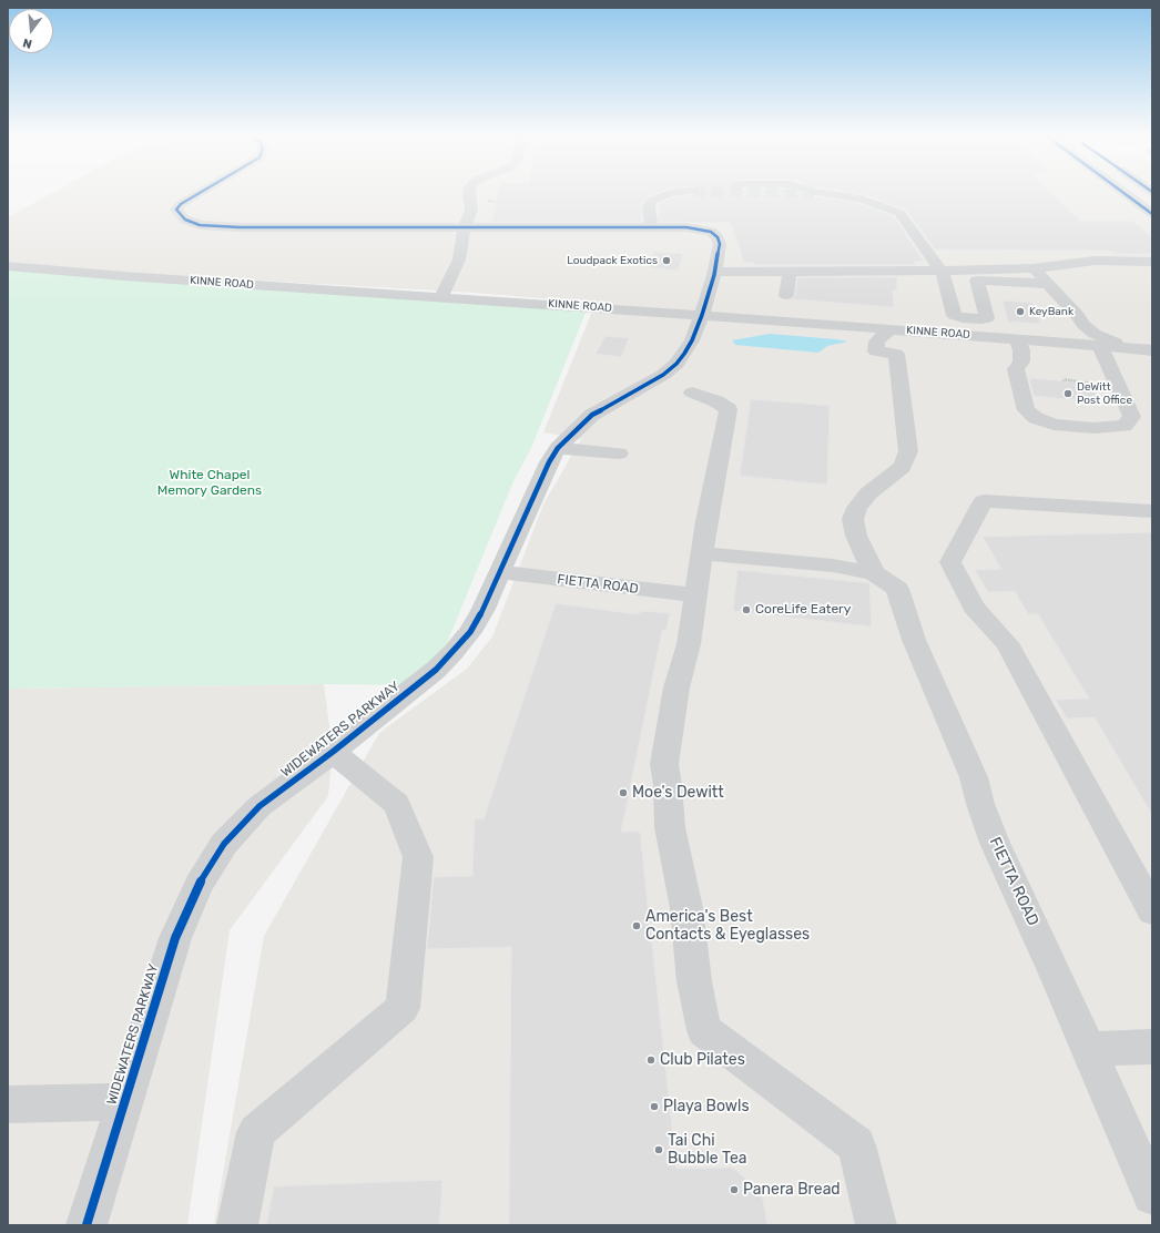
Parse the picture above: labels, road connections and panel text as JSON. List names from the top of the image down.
{
  "streets": {
    "street": ["KINNE ROAD", "FIETTA ROAD", "WIDEWATERS PARKWAY"]
  },
  "crossings": [
    ["KINNE ROAD", "WIDEWATERS PARKWAY"],
    ["FIETTA ROAD", "WIDEWATERS PARKWAY"]
  ],
  "parks": ["White Chapel Memory Gardens"],
  "places": [
    "Loudpack Exotics",
    "KeyBank",
    "DeWitt Post Office",
    "CoreLife Eatery",
    "Moe's Dewitt",
    "America's Best Contacts & Eyeglasses",
    "Club Pilates",
    "Playa Bowls",
    "Tai Chi Bubble Tea",
    "Panera Bread"
  ],
  "north": "bottom"
}
